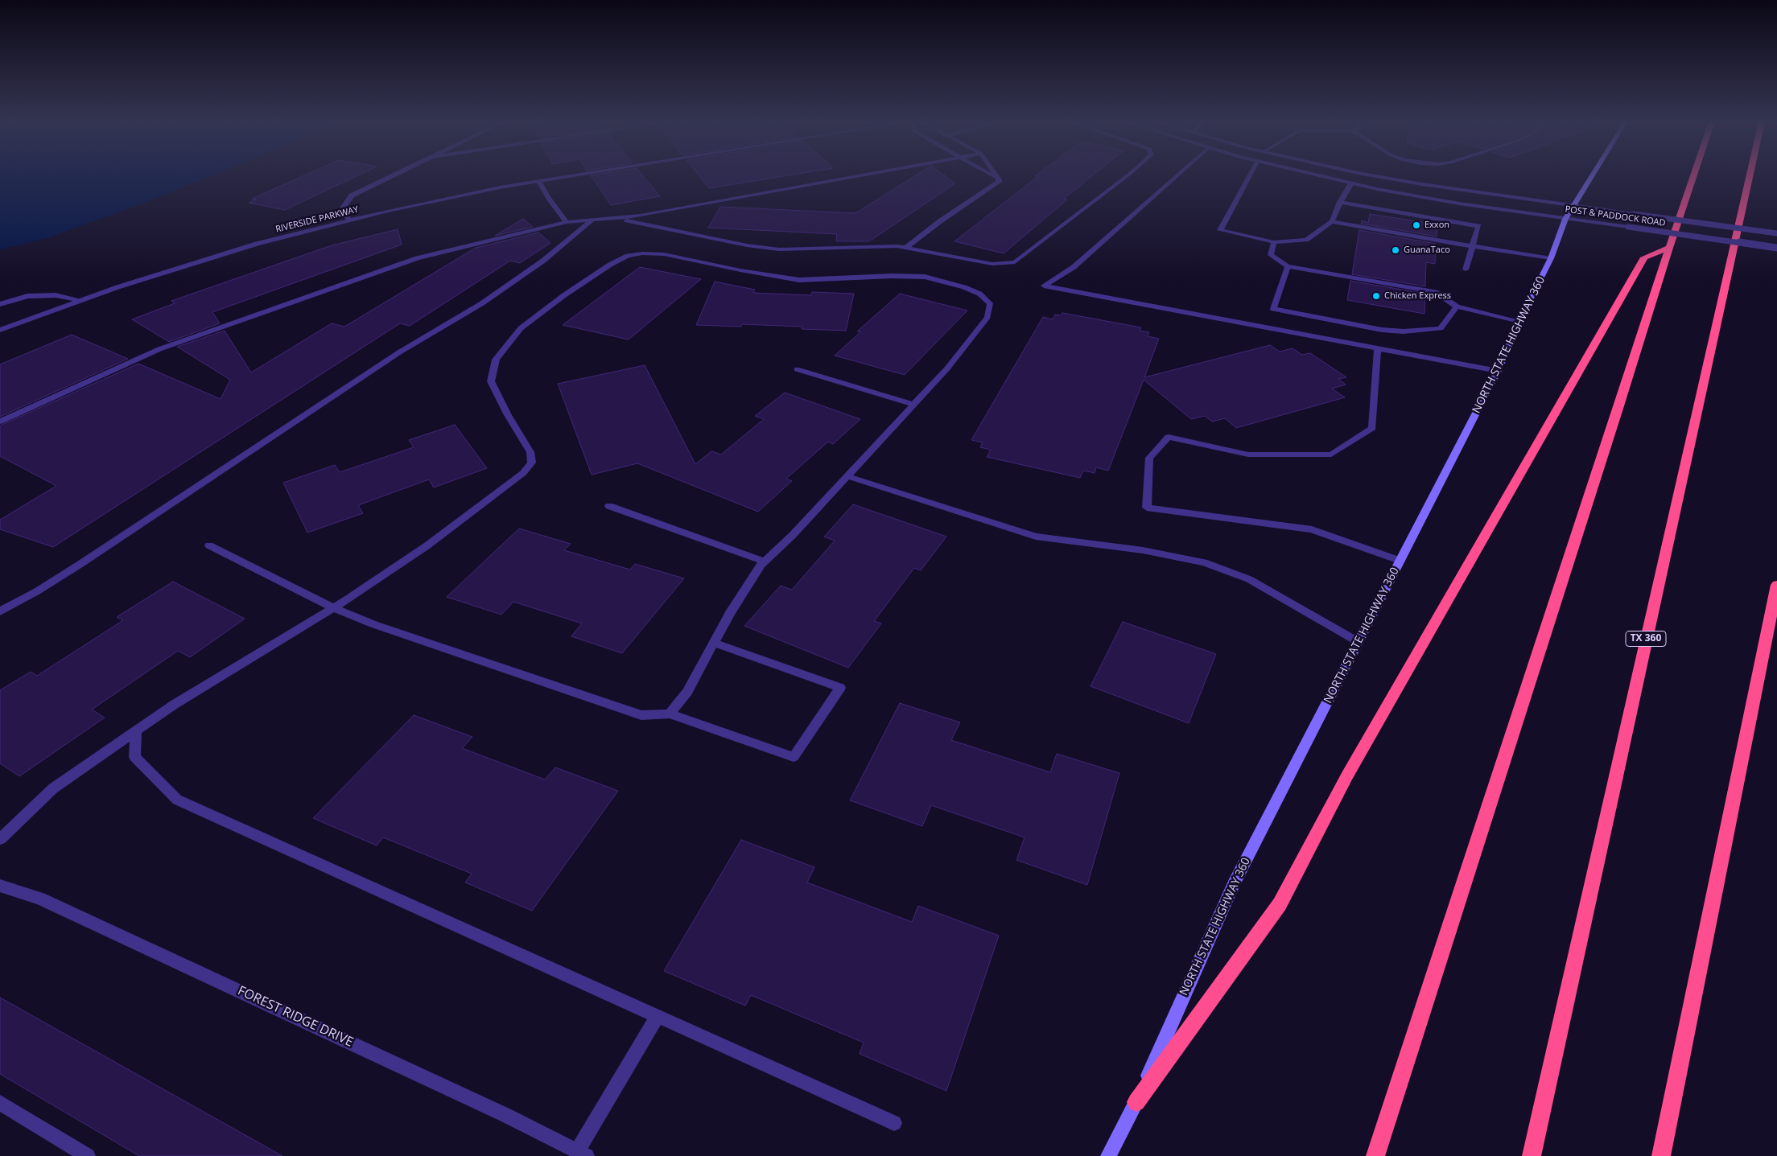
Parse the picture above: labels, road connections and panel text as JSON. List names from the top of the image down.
{
  "streets": {
    "highway": ["TX 360"],
    "main road": ["NORTH STATE HIGHWAY 360"],
    "street": ["POST & PADDOCK ROAD", "RIVERSIDE PARKWAY", "FOREST RIDGE DRIVE"]
  },
  "crossings": [
    ["POST & PADDOCK ROAD", "NORTH STATE HIGHWAY 360"]
  ],
  "places": ["Exxon", "GuanaTaco", "Chicken Express"]
}
